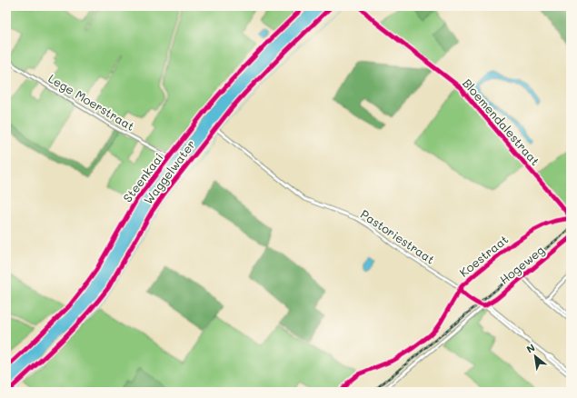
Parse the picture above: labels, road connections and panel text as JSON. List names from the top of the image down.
{
  "streets": {
    "street": [
      "Lege Moerstraat",
      "Bloemendalestraat",
      "Waggelwater",
      "Steenkaai",
      "Pastoriestraat",
      "Koestraat",
      "Hogeweg"
    ]
  },
  "crossings": [
    ["Lege Moerstraat", "Steenkaai"],
    ["Bloemendalestraat", "Koestraat"],
    ["Waggelwater", "Pastoriestraat"],
    ["Pastoriestraat", "Koestraat"],
    ["Pastoriestraat", "Hogeweg"]
  ],
  "north": "top left"
}
